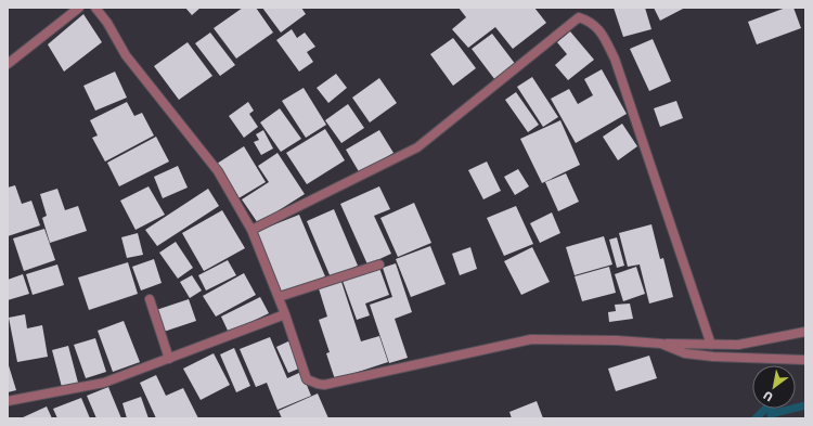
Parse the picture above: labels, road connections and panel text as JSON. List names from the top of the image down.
{
  "north": "bottom left"
}
